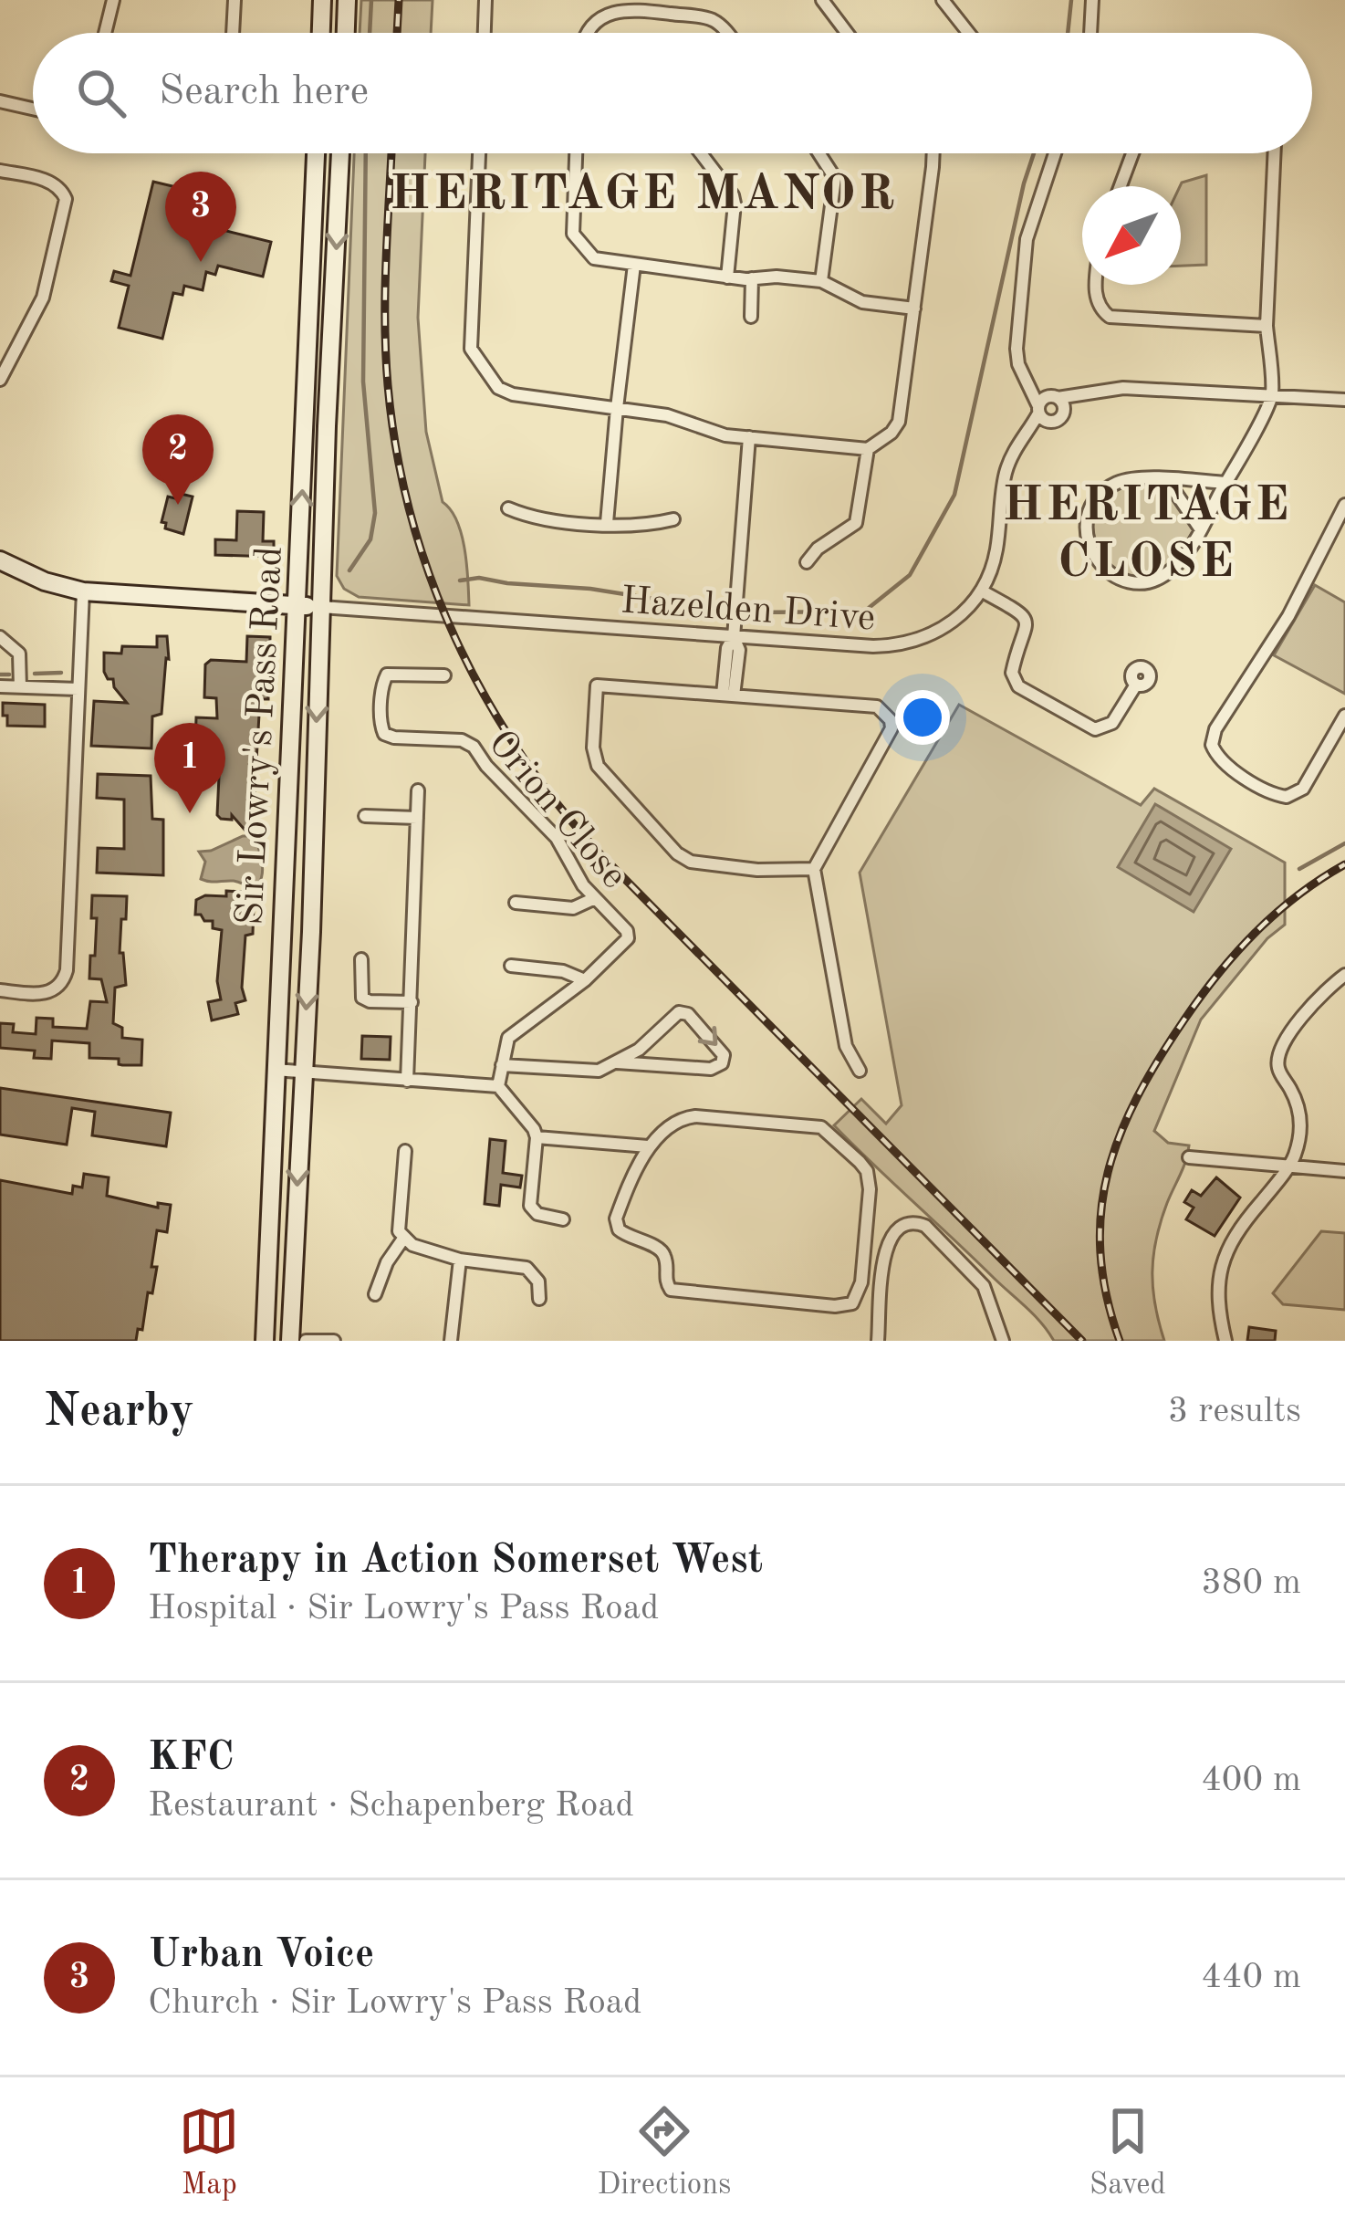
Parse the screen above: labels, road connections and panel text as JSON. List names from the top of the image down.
{
  "streets": {
    "main road": ["Sir Lowry's Pass Road"],
    "street": ["Hazelden Drive", "Orion Close"]
  },
  "crossings": [
    ["Hazelden Drive", "Sir Lowry's Pass Road"]
  ],
  "districts": ["HERITAGE MANOR", "HERITAGE CLOSE"],
  "north": "bottom left",
  "page": {
    "search": "Search here",
    "pins": ["3", "2", "1"],
    "heading": ["Nearby", "3 results"],
    "list": [
      {
        "mark": "1",
        "name": "Therapy in Action Somerset West",
        "note": "Hospital · Sir Lowry's Pass Road",
        "value": "380 m"
      },
      {
        "mark": "2",
        "name": "KFC",
        "note": "Restaurant · Schapenberg Road",
        "value": "400 m"
      },
      {
        "mark": "3",
        "name": "Urban Voice",
        "note": "Church · Sir Lowry's Pass Road",
        "value": "440 m"
      }
    ],
    "nav": ["Map", "Directions", "Saved"]
  }
}
